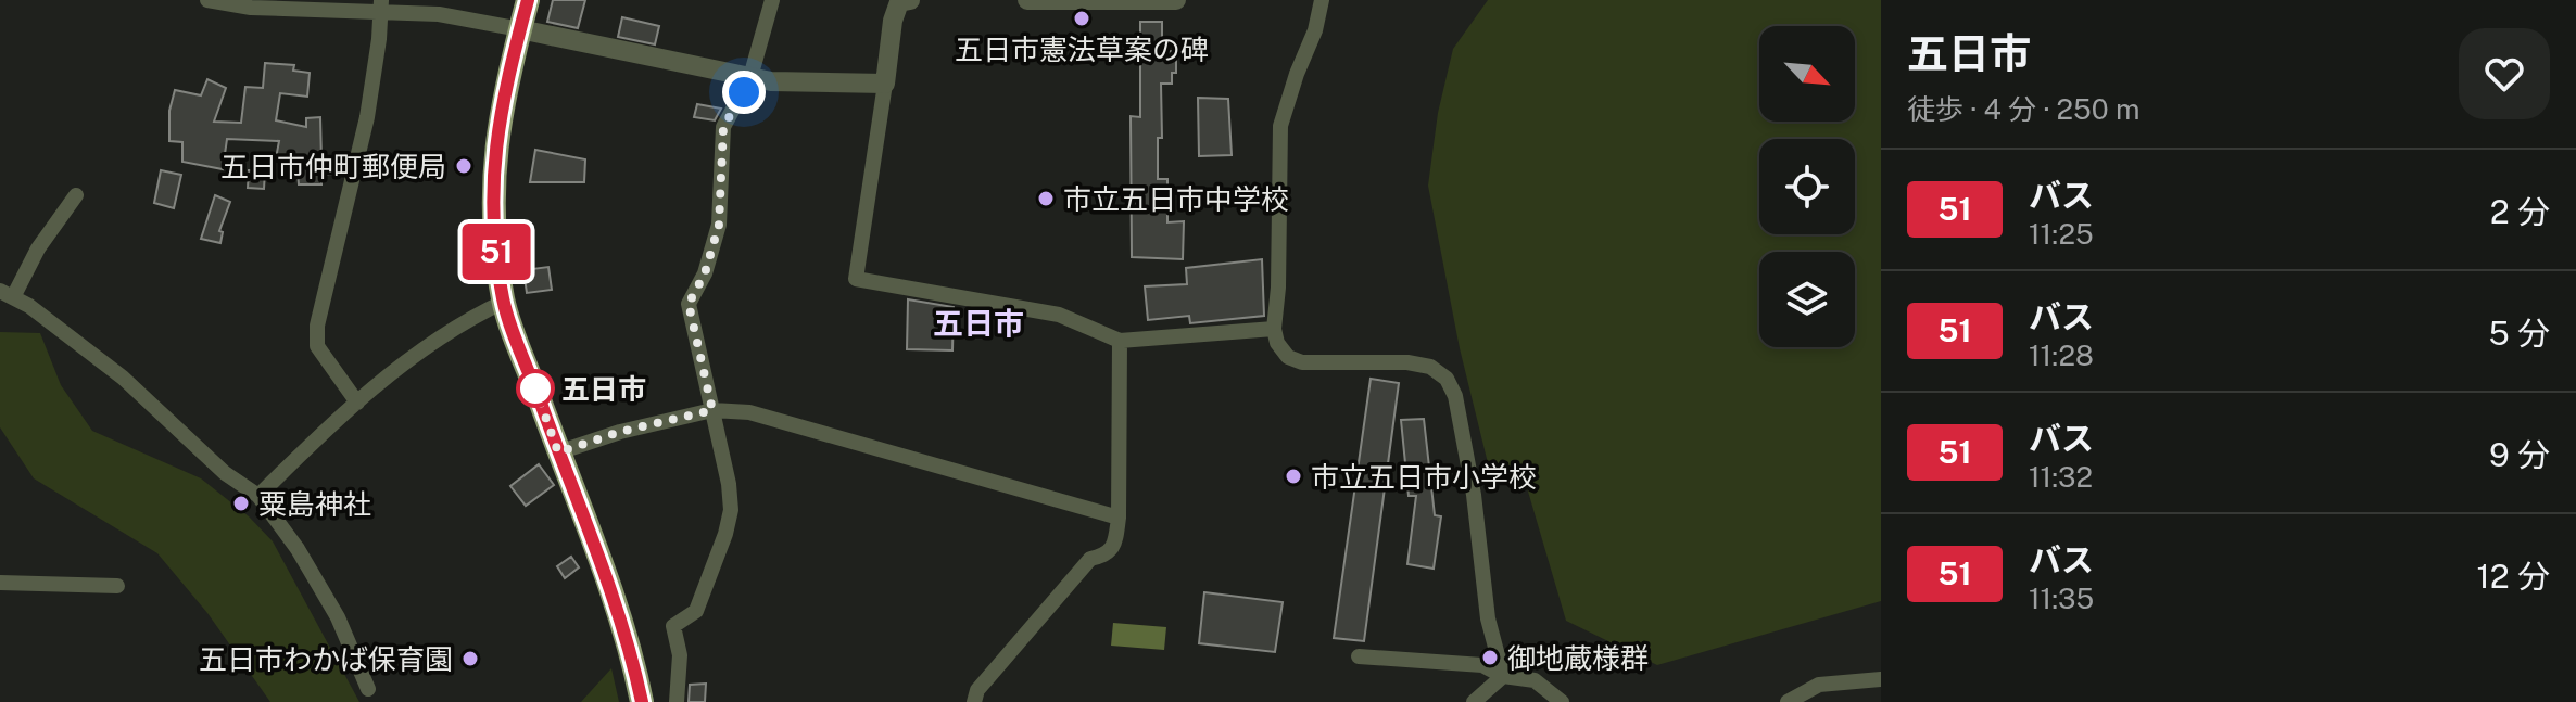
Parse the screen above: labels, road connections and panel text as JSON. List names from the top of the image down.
{
  "districts": ["五日市"],
  "places": [
    "五日市憲法草案の碑",
    "五日市仲町郵便局",
    "市立五日市中学校",
    "五日市",
    "市立五日市小学校",
    "粟島神社",
    "御地蔵様群",
    "五日市わかば保育園"
  ],
  "lines": ["bus line 51"],
  "north": "bottom right",
  "page": {
    "on_map": "51",
    "heading": ["五日市", "徒歩 · 4 分 · 250 m"],
    "list": [
      {
        "mark": "51",
        "name": "バス",
        "note": "11:25",
        "value": "2 分"
      },
      {
        "mark": "51",
        "name": "バス",
        "note": "11:28",
        "value": "5 分"
      },
      {
        "mark": "51",
        "name": "バス",
        "note": "11:32",
        "value": "9 分"
      },
      {
        "mark": "51",
        "name": "バス",
        "note": "11:35",
        "value": "12 分"
      }
    ]
  }
}
